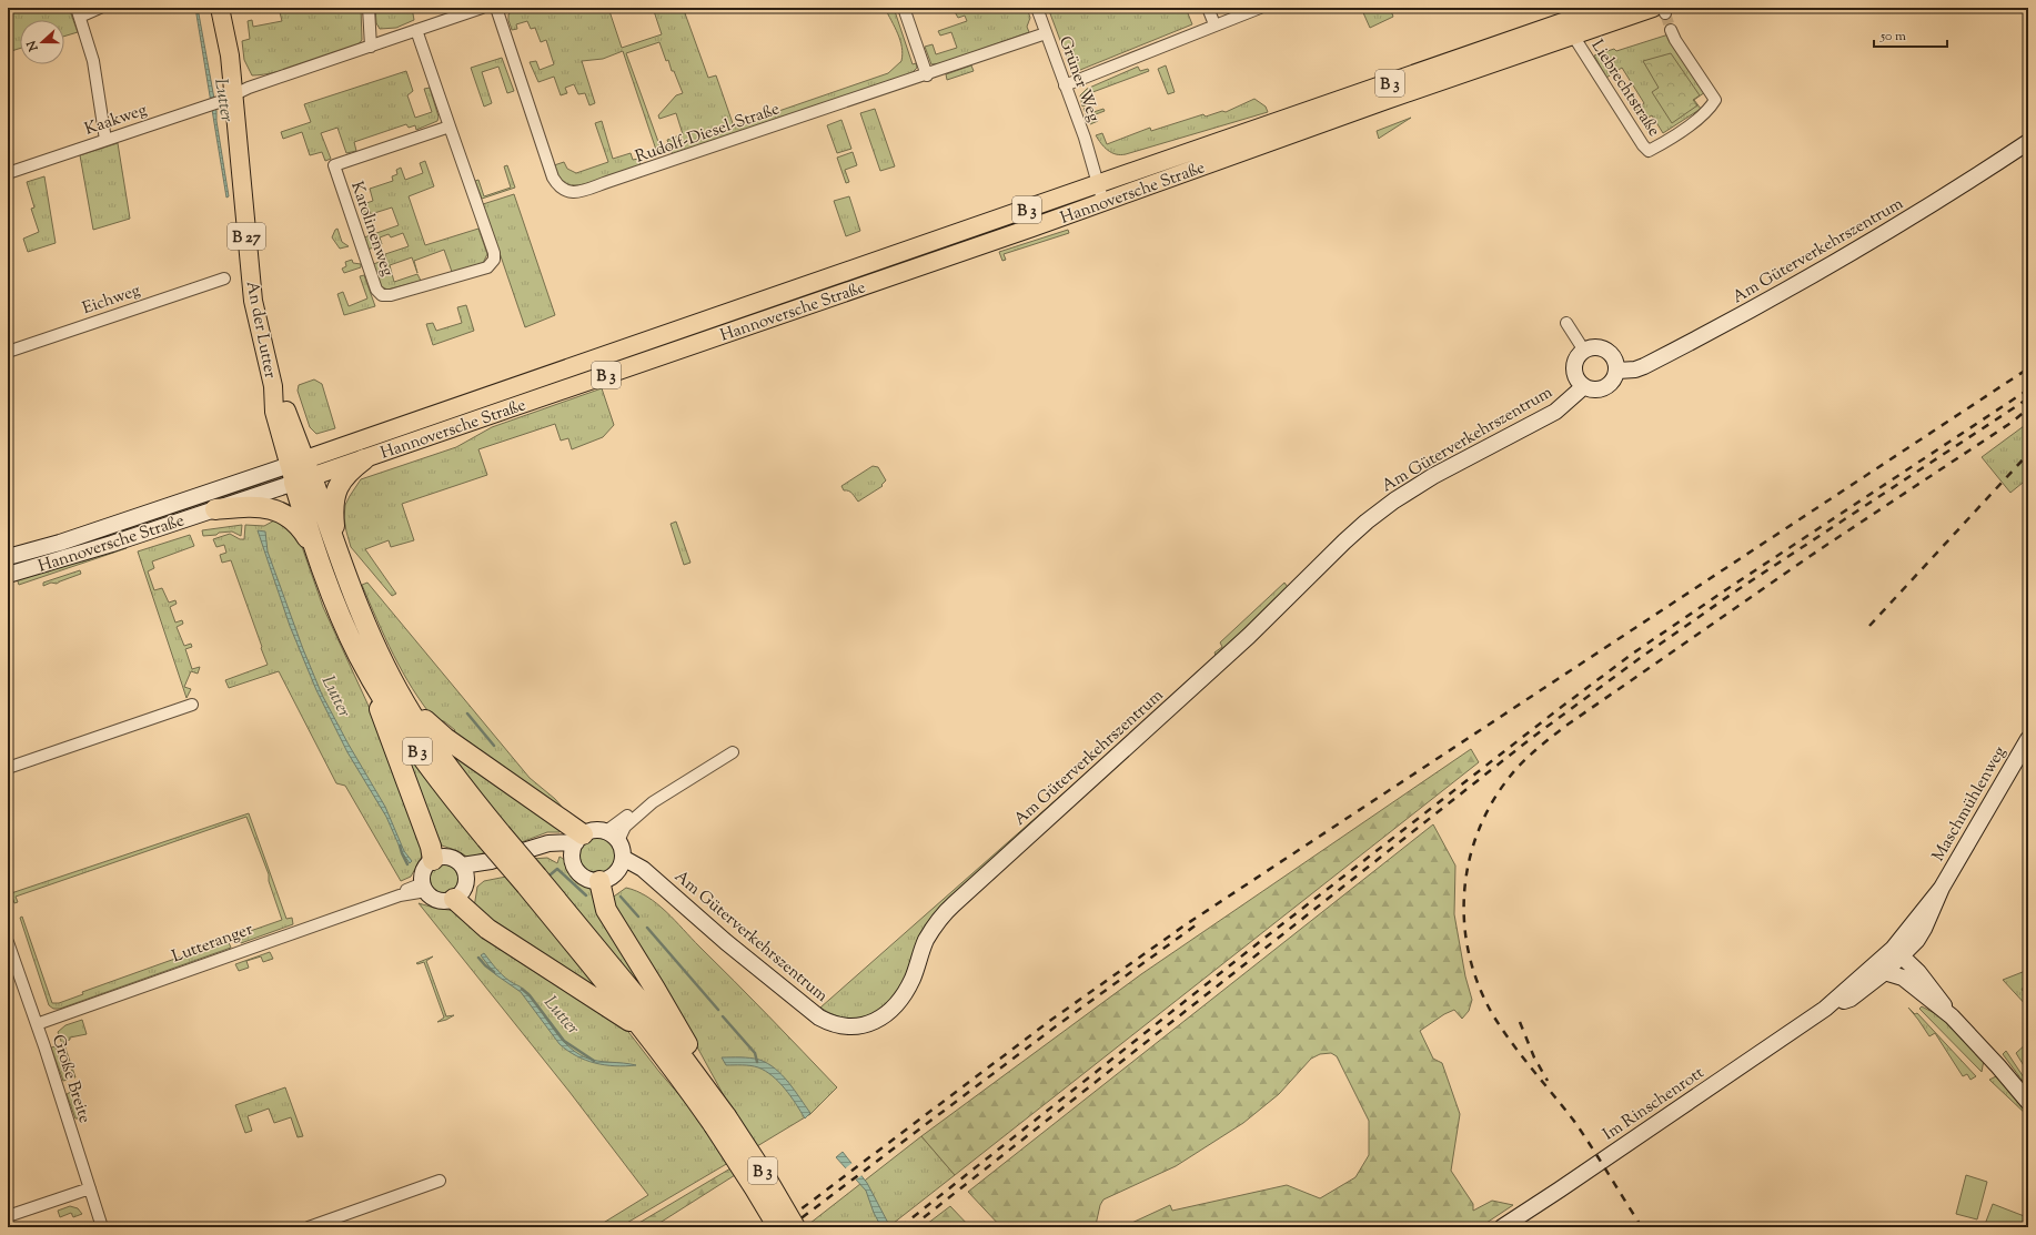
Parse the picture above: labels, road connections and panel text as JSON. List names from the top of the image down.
{
  "streets": {
    "highway": ["B 3", "B 27"],
    "main road": ["Hannoversche Straße", "An der Lutter"],
    "street": [
      "Grüner Weg",
      "Liebrechtstraße",
      "Kaakweg",
      "Rudolf-Diesel-Straße",
      "Karolinenweg",
      "Am Güterverkehrszentrum",
      "Eichweg",
      "Maschmühlenweg",
      "Lutteranger",
      "Große Breite",
      "Im Rinschenrott"
    ]
  },
  "crossings": [
    ["Grüner Weg", "Rudolf-Diesel-Straße"],
    ["Grüner Weg", "Hannoversche Straße"],
    ["B 3", "Liebrechtstraße"],
    ["B 3", "Hannoversche Straße"],
    ["B 3", "B 27"],
    ["B 3", "An der Lutter"],
    ["Liebrechtstraße", "Hannoversche Straße"],
    ["Kaakweg", "Karolinenweg"],
    ["Kaakweg", "An der Lutter"],
    ["Hannoversche Straße", "B 27"],
    ["Hannoversche Straße", "An der Lutter"],
    ["B 27", "An der Lutter"],
    ["Maschmühlenweg", "Im Rinschenrott"],
    ["Lutteranger", "Große Breite"]
  ],
  "water": ["Lutter"],
  "scale_bar": "50 m",
  "north": "left"
}
